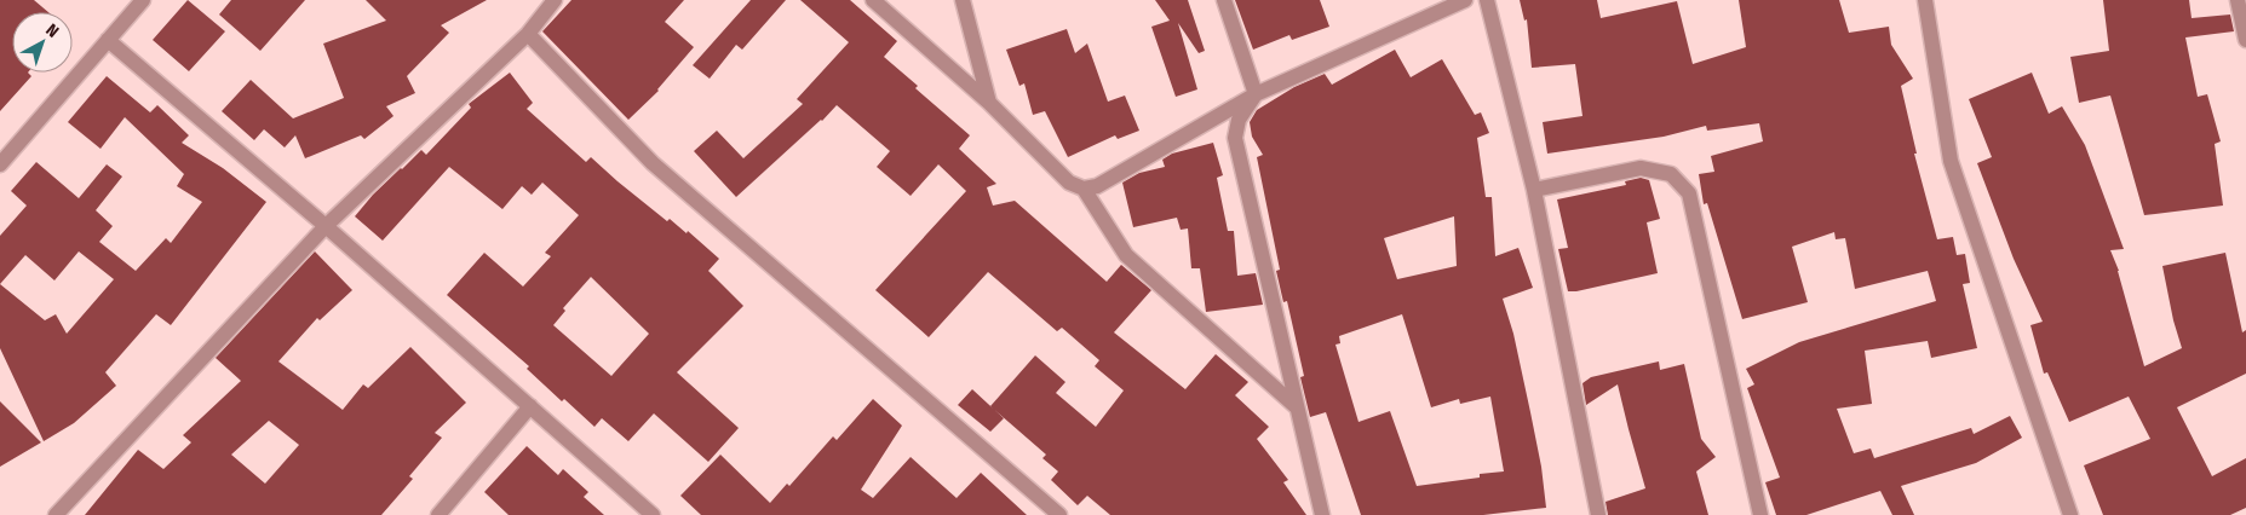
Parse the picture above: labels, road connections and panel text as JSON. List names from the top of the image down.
{
  "north": "top right"
}
